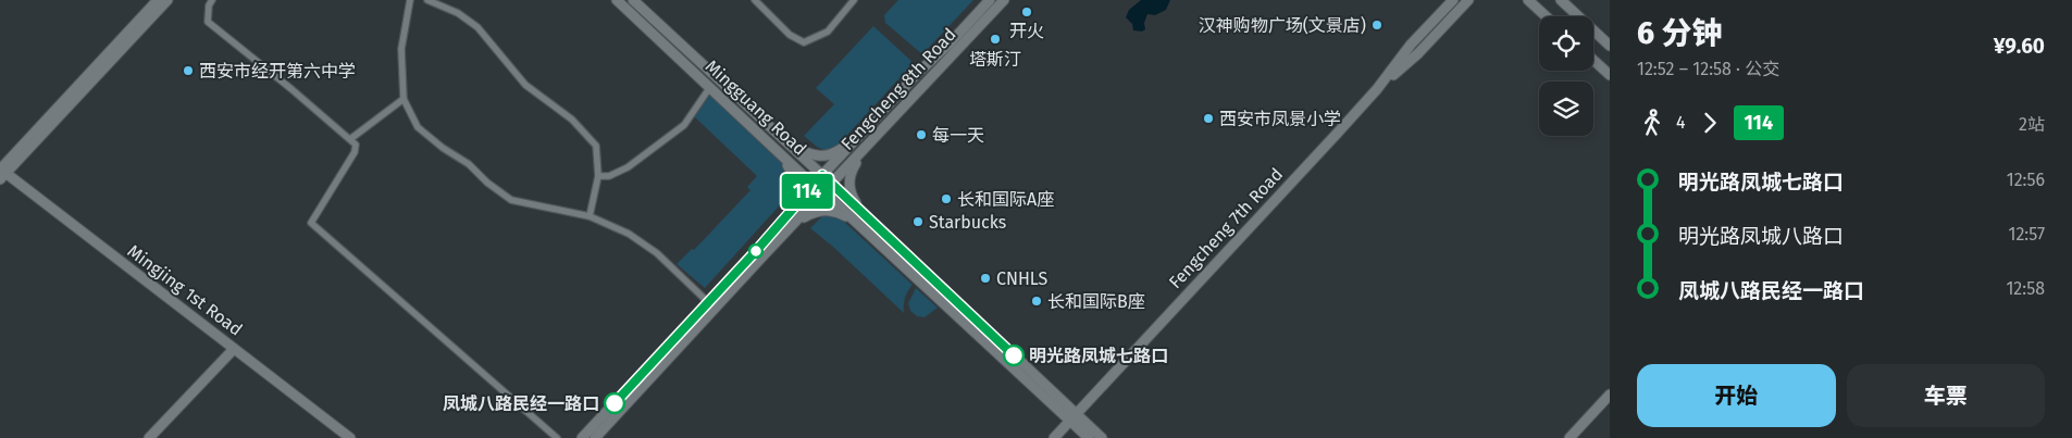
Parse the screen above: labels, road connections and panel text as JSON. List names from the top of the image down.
{
  "streets": {
    "main road": [
      "Fengcheng 8th Road",
      "Mingguang Road",
      "Fengcheng 7th Road",
      "Mingjing 1st Road"
    ]
  },
  "crossings": [
    ["Fengcheng 8th Road", "Mingguang Road"],
    ["Mingguang Road", "Fengcheng 7th Road"]
  ],
  "places": [
    "开火",
    "汉神购物广场(文景店)",
    "塔斯汀",
    "西安市经开第六中学",
    "西安市凤景小学",
    "每一天",
    "长和国际A座",
    "Starbucks",
    "CNHLS",
    "长和国际B座",
    "明光路凤城七路口",
    "凤城八路民经一路口"
  ],
  "lines": ["bus line 114"],
  "page": {
    "on_map": "114",
    "heading": ["6 分钟", "12:52 – 12:58 · 公交", "¥9.60"],
    "legs": ["4", "114", "2站"],
    "list": [
      {
        "name": "明光路凤城七路口",
        "value": "12:56"
      },
      {
        "name": "明光路凤城八路口",
        "value": "12:57"
      },
      {
        "name": "凤城八路民经一路口",
        "value": "12:58"
      }
    ],
    "buttons": ["开始", "车票"]
  }
}
